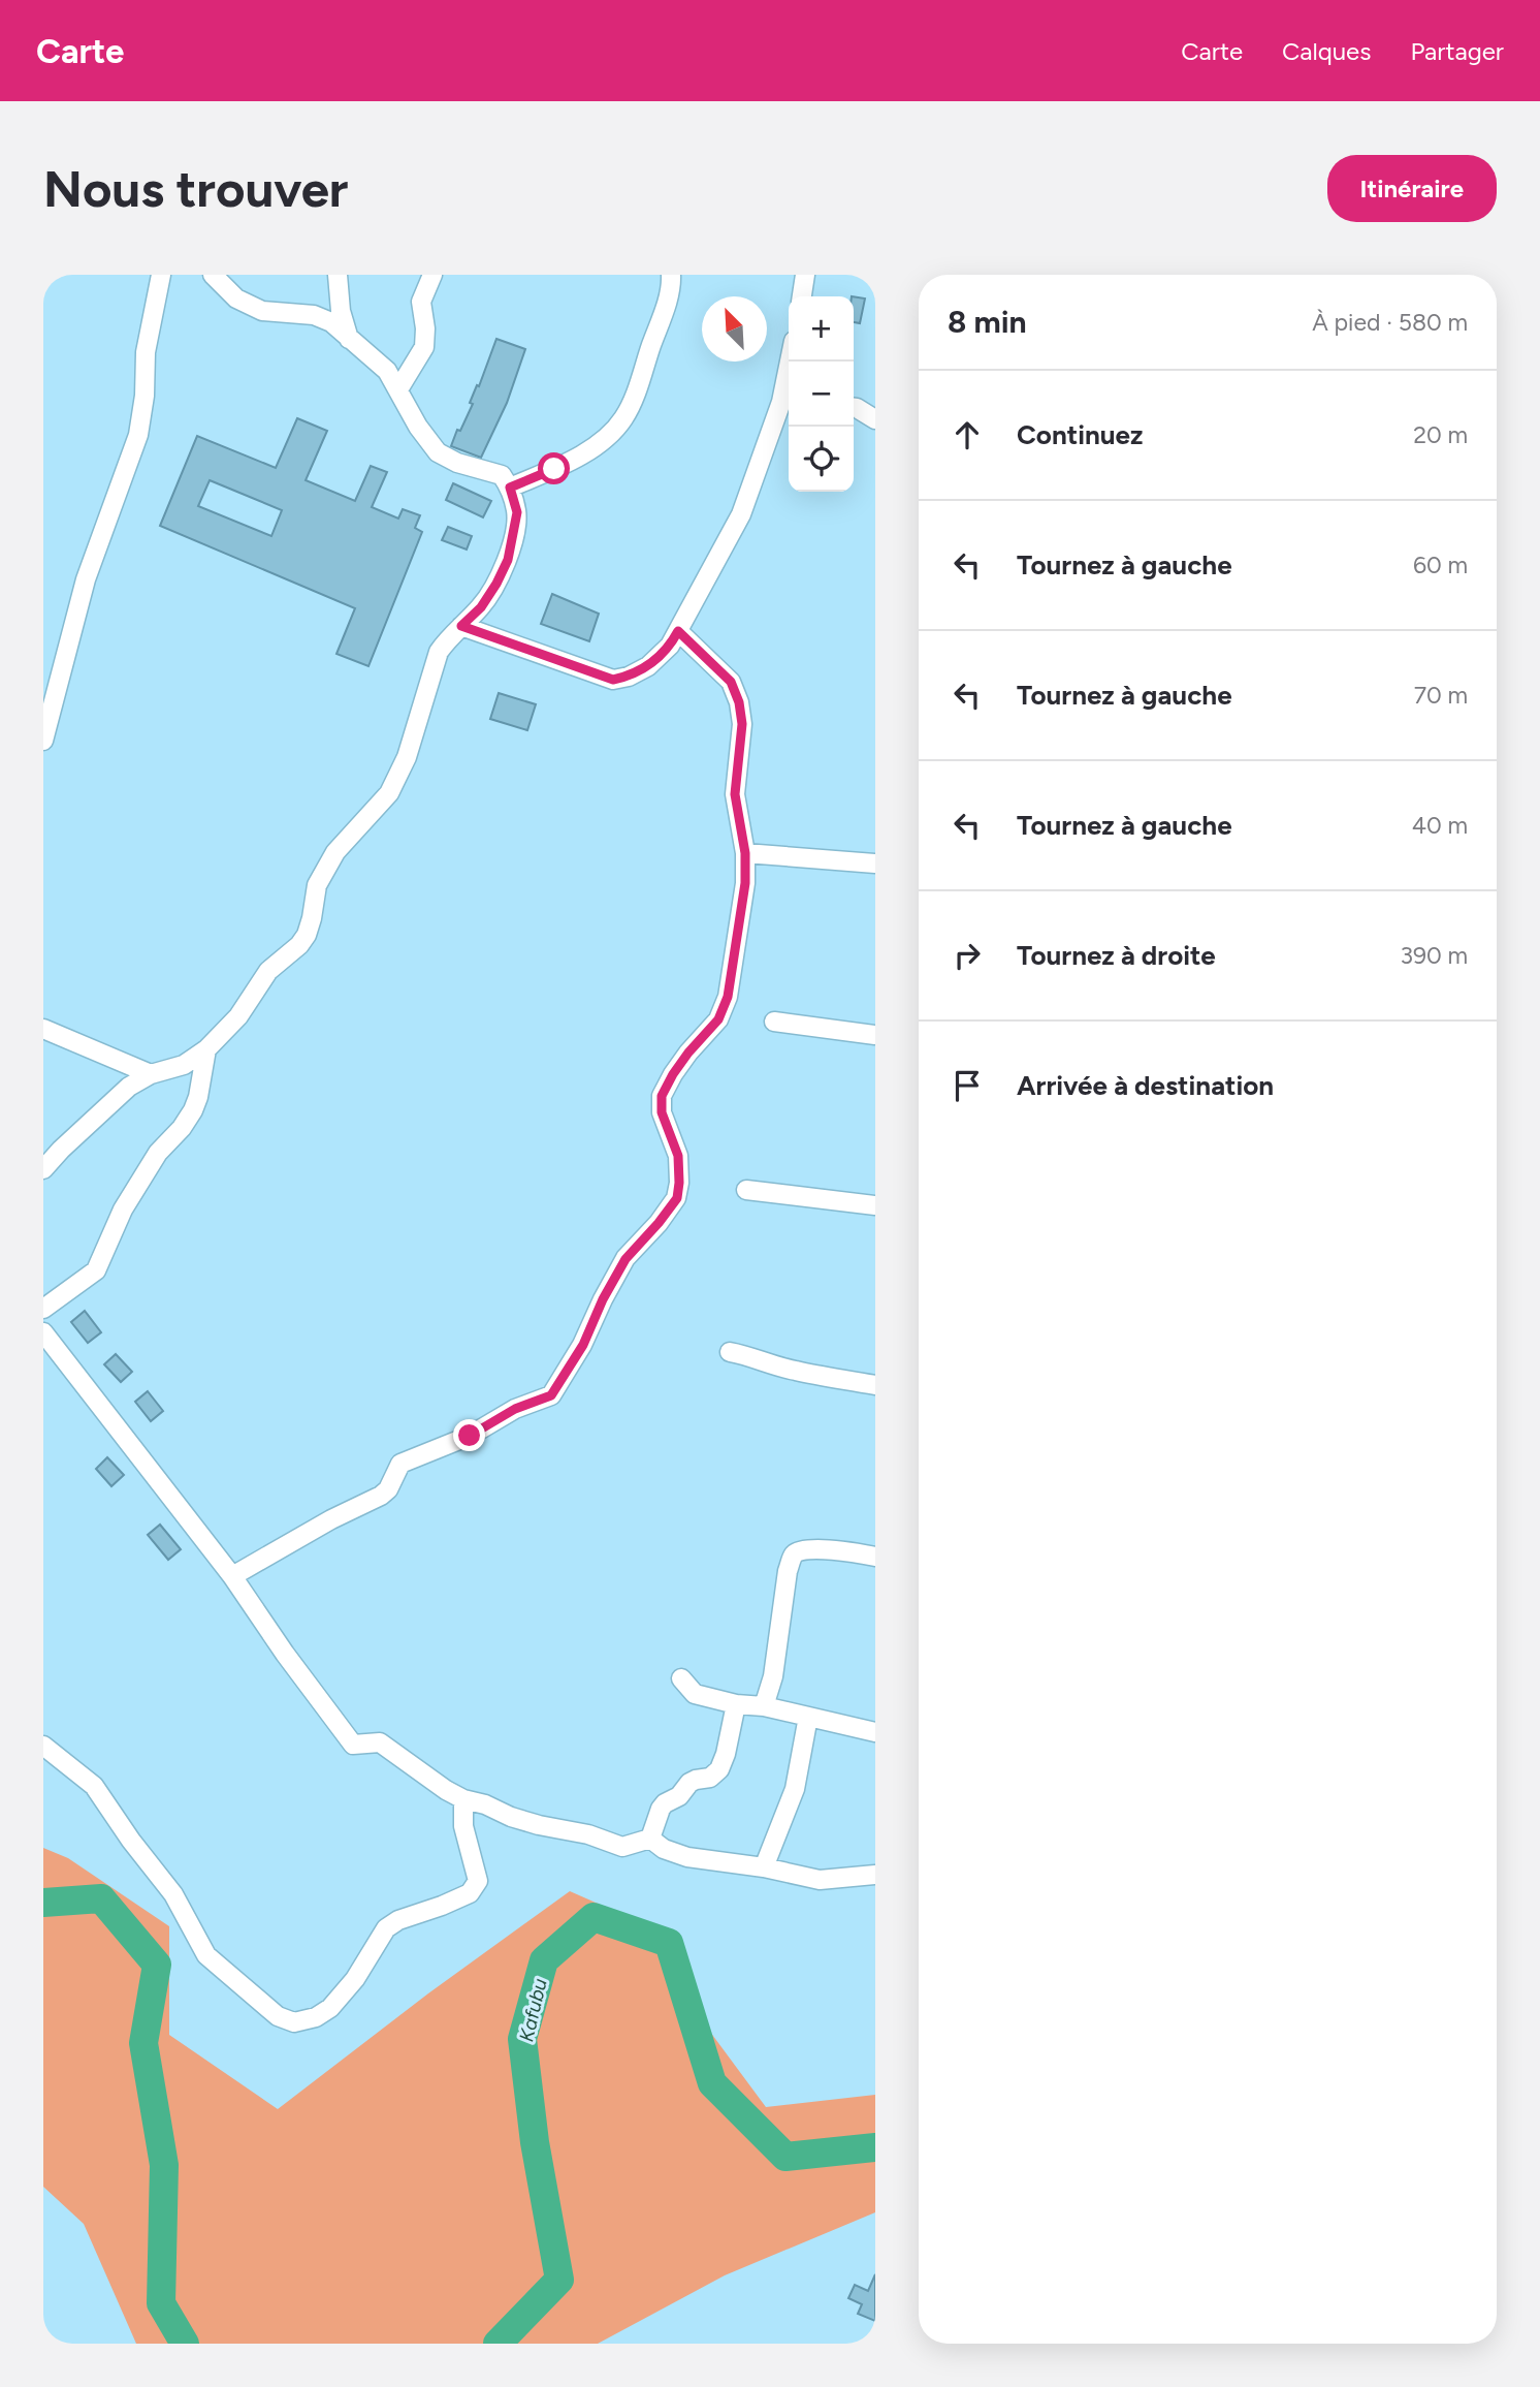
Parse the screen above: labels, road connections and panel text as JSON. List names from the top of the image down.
{
  "water": ["Kafubu"],
  "north": "top left",
  "page": {
    "header": "Carte",
    "nav": ["Carte", "Calques", "Partager"],
    "buttons": "Itinéraire",
    "title": "Nous trouver",
    "heading": ["8 min", "À pied · 580 m"],
    "map_buttons": ["+", "−"],
    "list": [
      ["Continuez", "20 m"],
      ["Tournez à gauche", "60 m"],
      ["Tournez à gauche", "70 m"],
      ["Tournez à gauche", "40 m"],
      ["Tournez à droite", "390 m"],
      "Arrivée à destination"
    ]
  }
}
